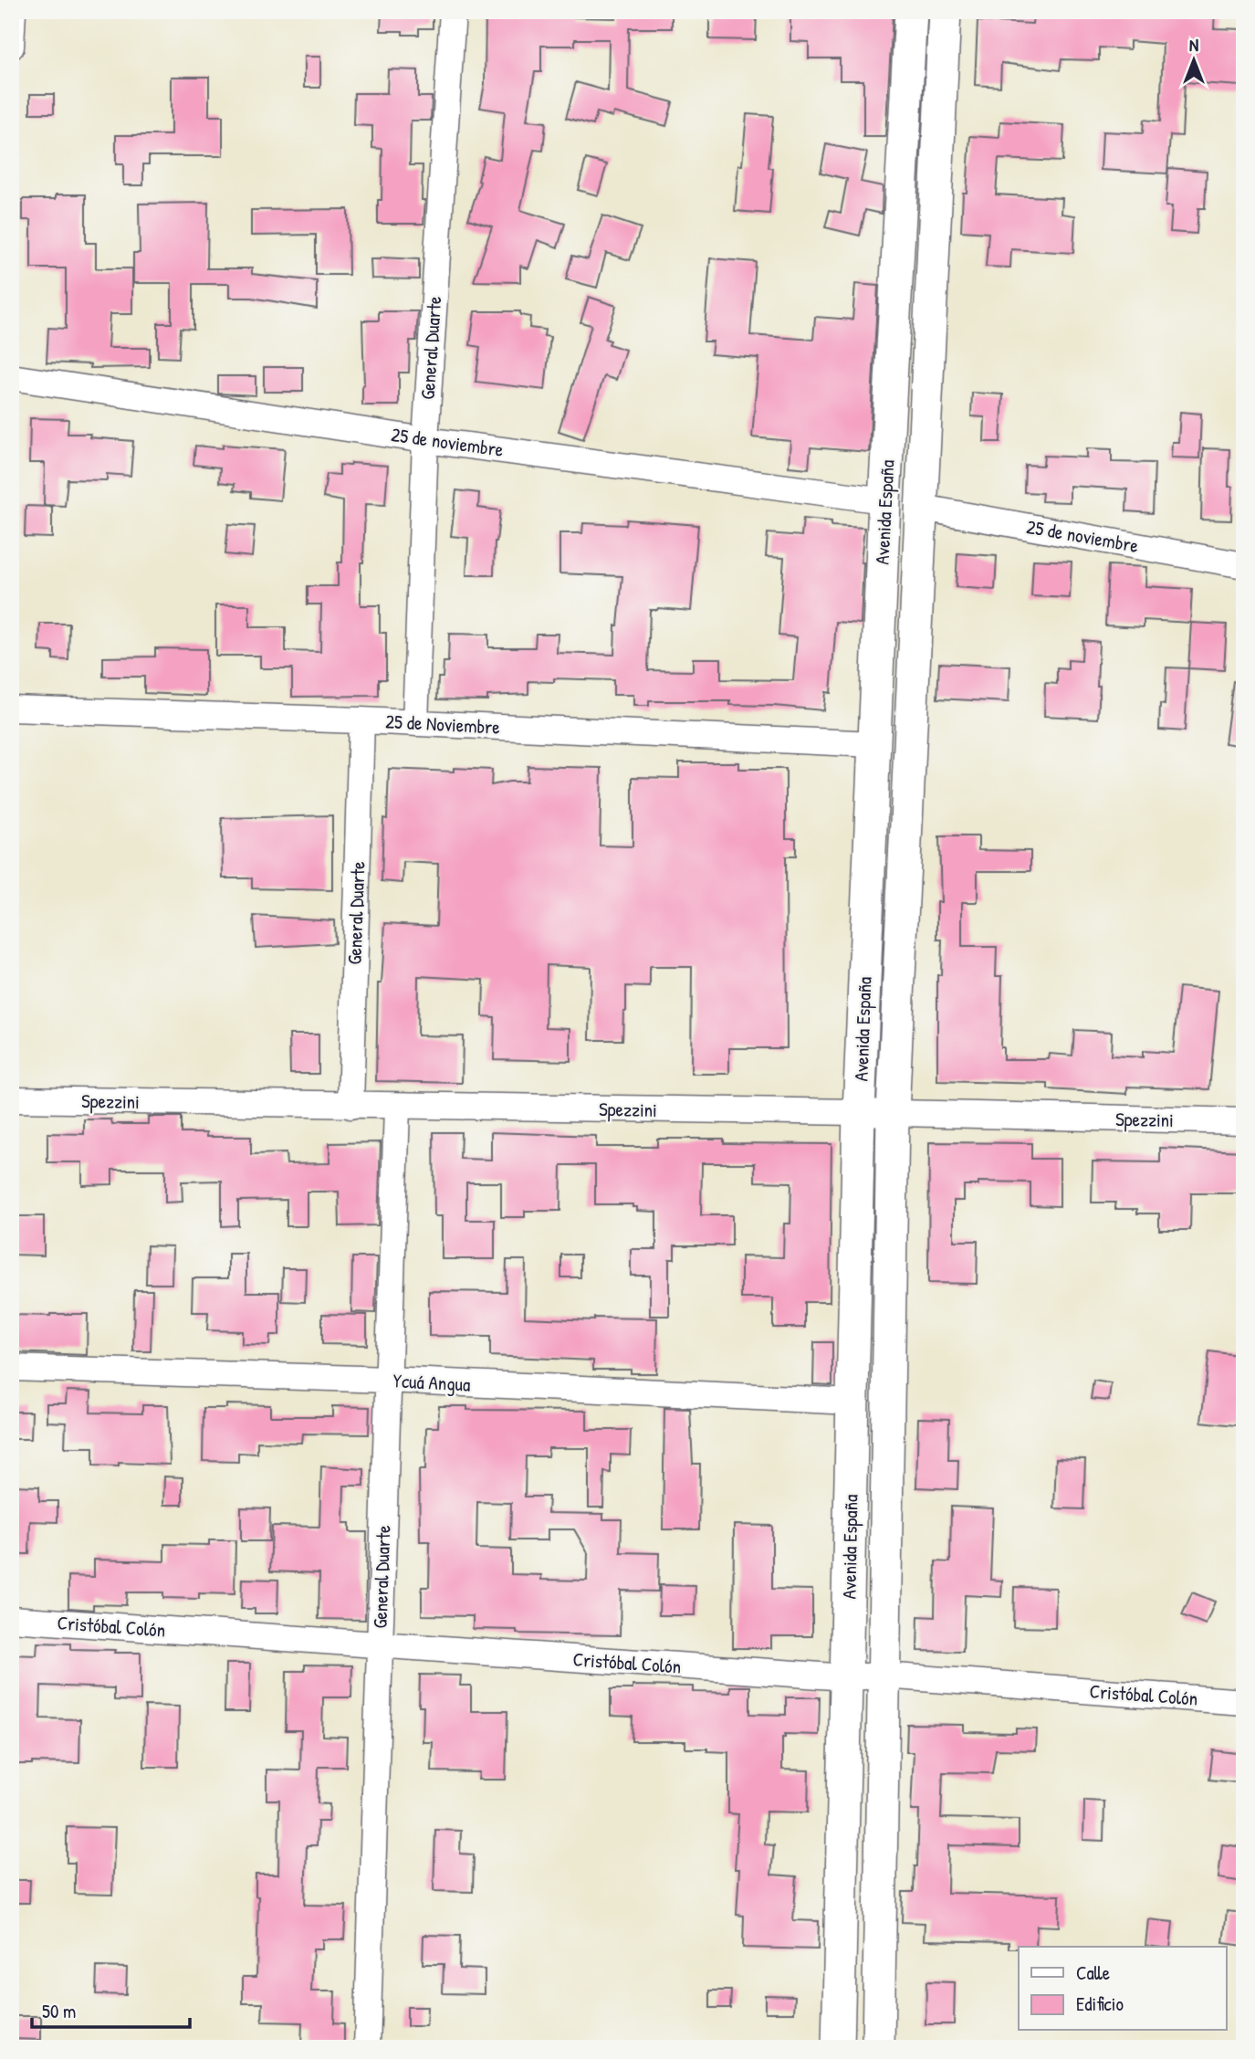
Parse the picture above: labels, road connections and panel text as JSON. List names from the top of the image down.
{
  "streets": {
    "street": [
      "General Duarte",
      "25 de noviembre",
      "Avenida España",
      "25 de Noviembre",
      "Spezzini",
      "Ycuá Angua",
      "Cristóbal Colón"
    ]
  },
  "crossings": [
    ["General Duarte", "25 de noviembre"],
    ["General Duarte", "25 de Noviembre"],
    ["General Duarte", "Spezzini"],
    ["General Duarte", "Ycuá Angua"],
    ["General Duarte", "Cristóbal Colón"],
    ["25 de noviembre", "Avenida España"],
    ["Avenida España", "25 de Noviembre"],
    ["Avenida España", "Spezzini"],
    ["Avenida España", "Ycuá Angua"],
    ["Avenida España", "Cristóbal Colón"]
  ],
  "legend": ["Calle", "Edificio"],
  "scale_bar": "50 m",
  "north": "top"
}
